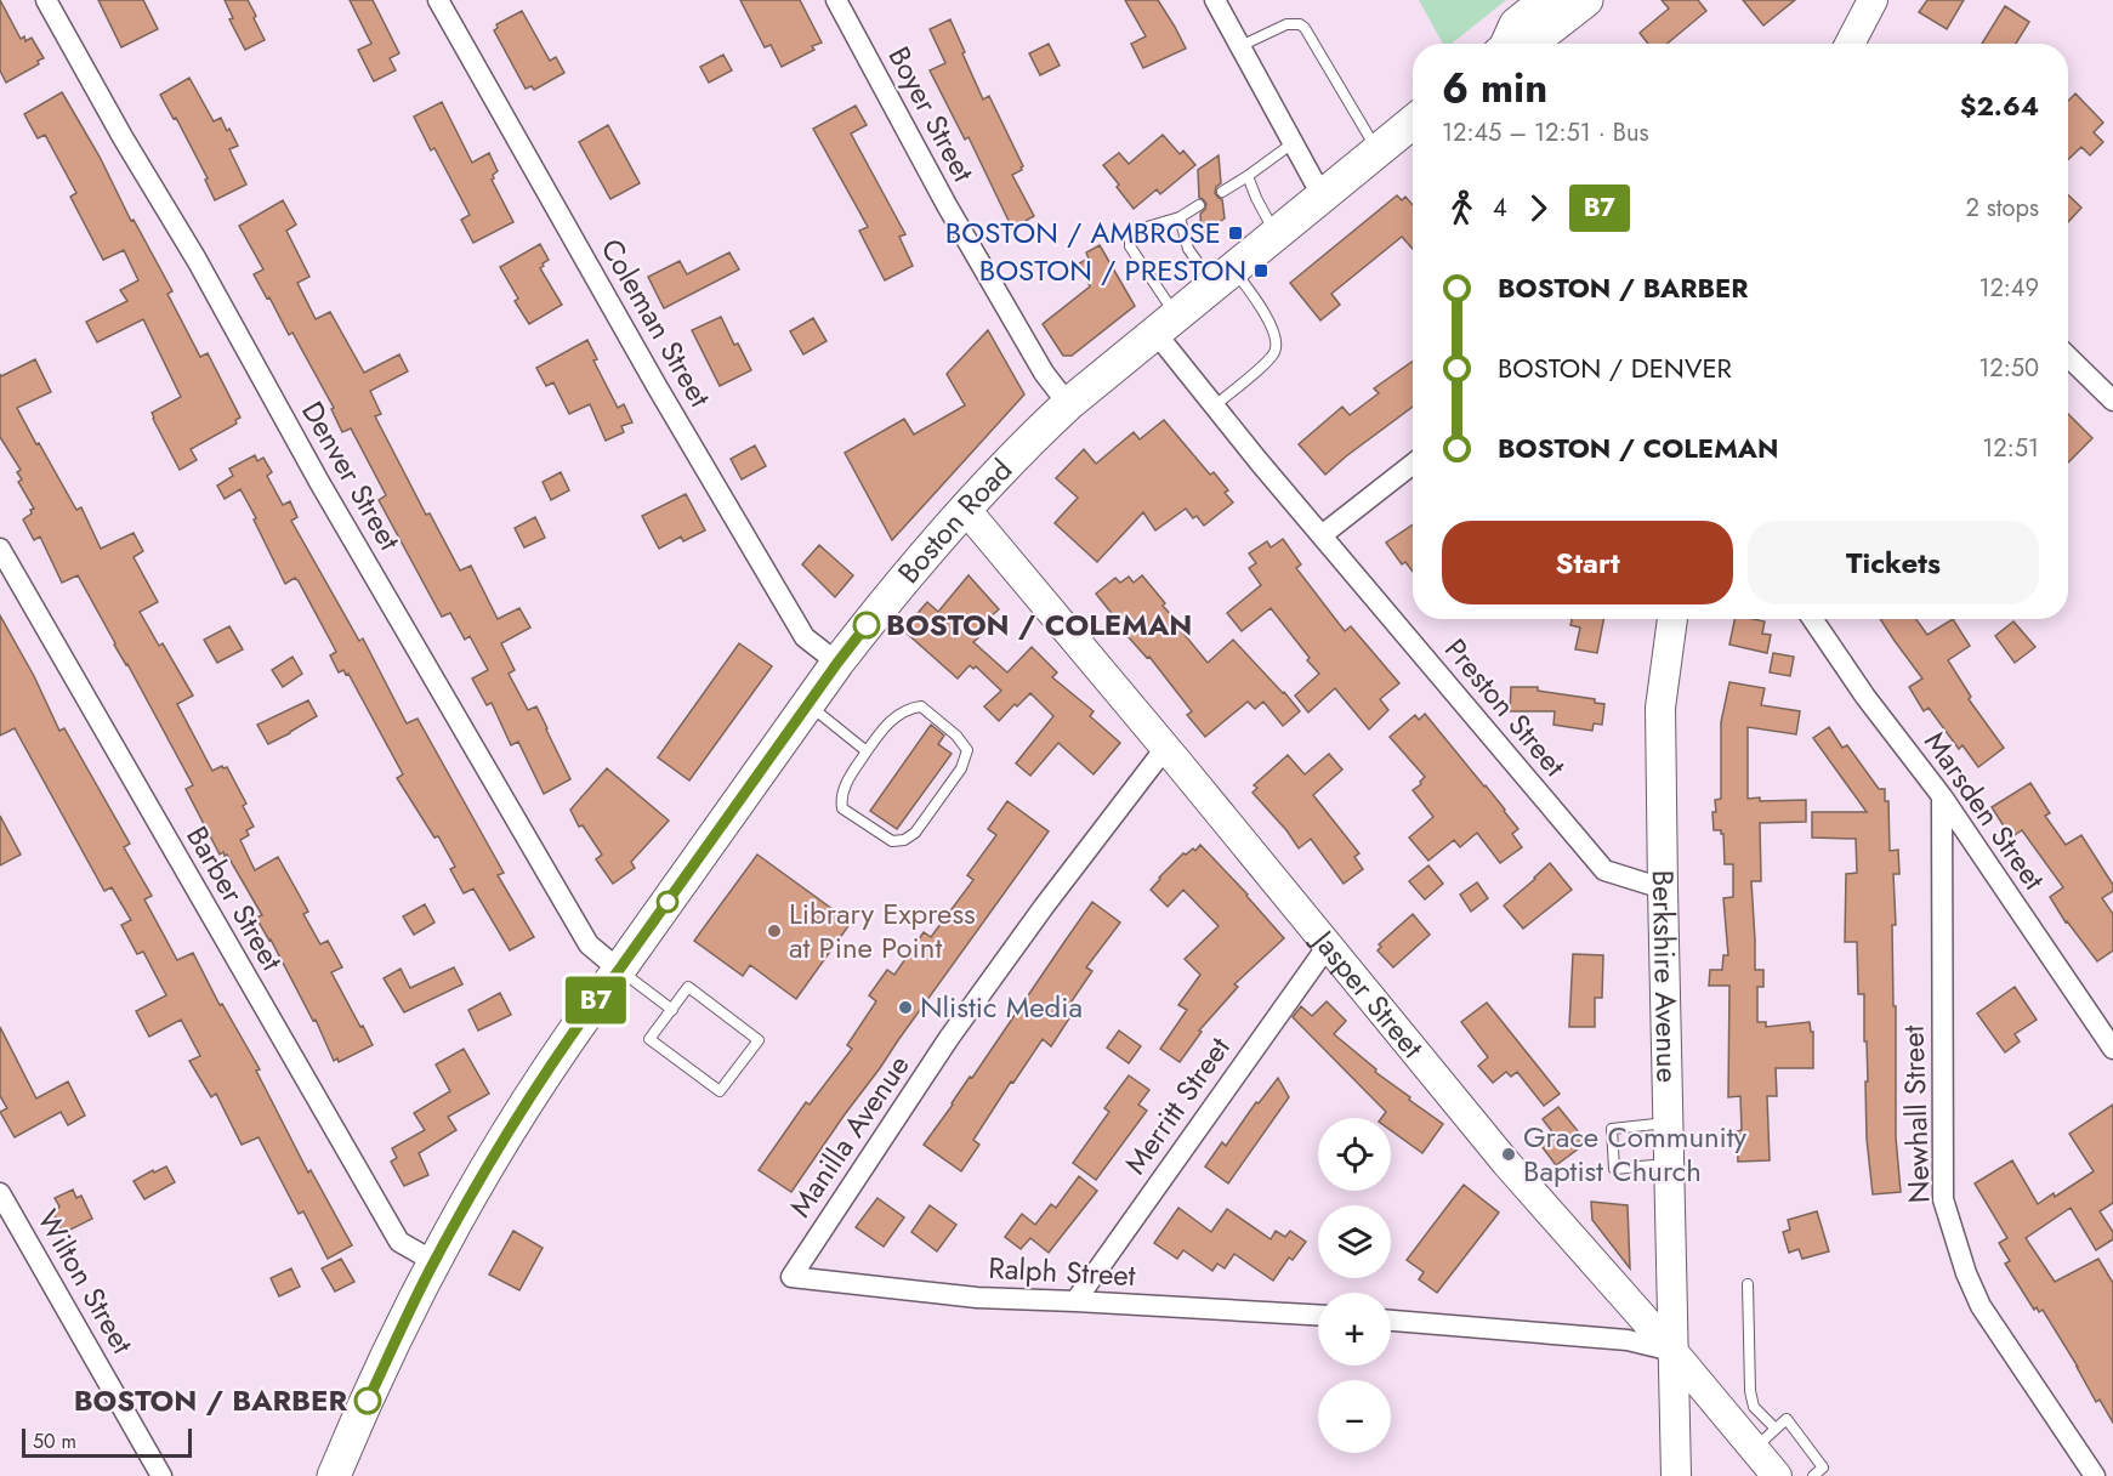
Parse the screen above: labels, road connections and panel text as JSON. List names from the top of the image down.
{
  "streets": {
    "main road": ["Boston Road", "Berkshire Avenue", "Jasper Street"],
    "street": [
      "Boyer Street",
      "Coleman Street",
      "Denver Street",
      "Preston Street",
      "Marsden Street",
      "Barber Street",
      "Merritt Street",
      "Newhall Street",
      "Manilla Avenue",
      "Ralph Street",
      "Wilton Street"
    ]
  },
  "crossings": [
    ["Boyer Street", "Boston Road"],
    ["Coleman Street", "Boston Road"],
    ["Denver Street", "Boston Road"],
    ["Boston Road", "Preston Street"],
    ["Boston Road", "Barber Street"],
    ["Boston Road", "Jasper Street"],
    ["Preston Street", "Berkshire Avenue"],
    ["Marsden Street", "Newhall Street"],
    ["Berkshire Avenue", "Jasper Street"],
    ["Jasper Street", "Merritt Street"],
    ["Jasper Street", "Manilla Avenue"],
    ["Merritt Street", "Ralph Street"],
    ["Manilla Avenue", "Ralph Street"]
  ],
  "places": {
    "transit": ["BOSTON / AMBROSE", "BOSTON / PRESTON"],
    "other": [
      "BOSTON / COLEMAN",
      "Library Express at Pine Point",
      "Nlistic Media",
      "Grace Community Baptist Church",
      "BOSTON / BARBER"
    ]
  },
  "lines": ["bus line B7"],
  "scale_bar": "50 m",
  "page": {
    "on_map": "B7",
    "heading": ["6 min", "12:45 – 12:51 · Bus", "$2.64"],
    "legs": ["4", "B7", "2 stops"],
    "list": [
      {
        "name": "BOSTON / BARBER",
        "value": "12:49"
      },
      {
        "name": "BOSTON / DENVER",
        "value": "12:50"
      },
      {
        "name": "BOSTON / COLEMAN",
        "value": "12:51"
      }
    ],
    "buttons": ["Start", "Tickets"],
    "map_buttons": ["+", "−"],
    "scale": "50 m"
  }
}
